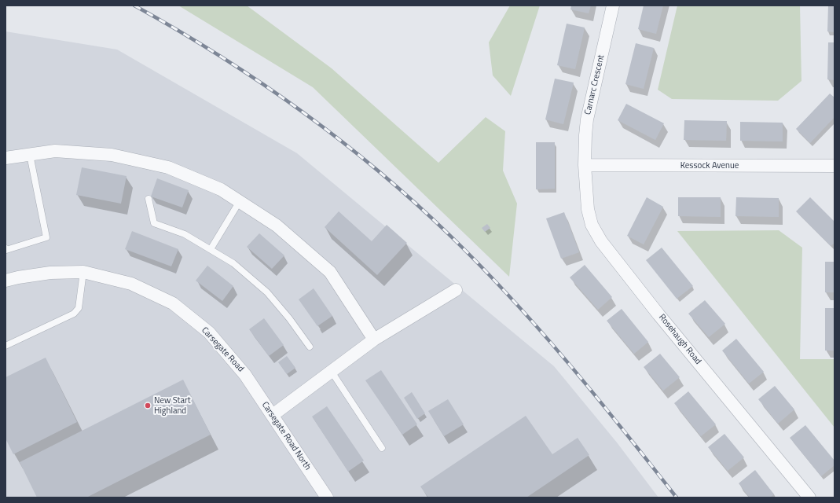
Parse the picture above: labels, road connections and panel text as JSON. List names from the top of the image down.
{
  "streets": {
    "street": [
      "Carnarc Crescent",
      "Kessock Avenue",
      "Rosehaugh Road",
      "Carsegate Road",
      "Carsegate Road North"
    ]
  },
  "crossings": [
    ["Carnarc Crescent", "Kessock Avenue"],
    ["Carnarc Crescent", "Rosehaugh Road"],
    ["Kessock Avenue", "Rosehaugh Road"],
    ["Carsegate Road", "Carsegate Road North"]
  ],
  "places": ["New Start Highland"]
}
